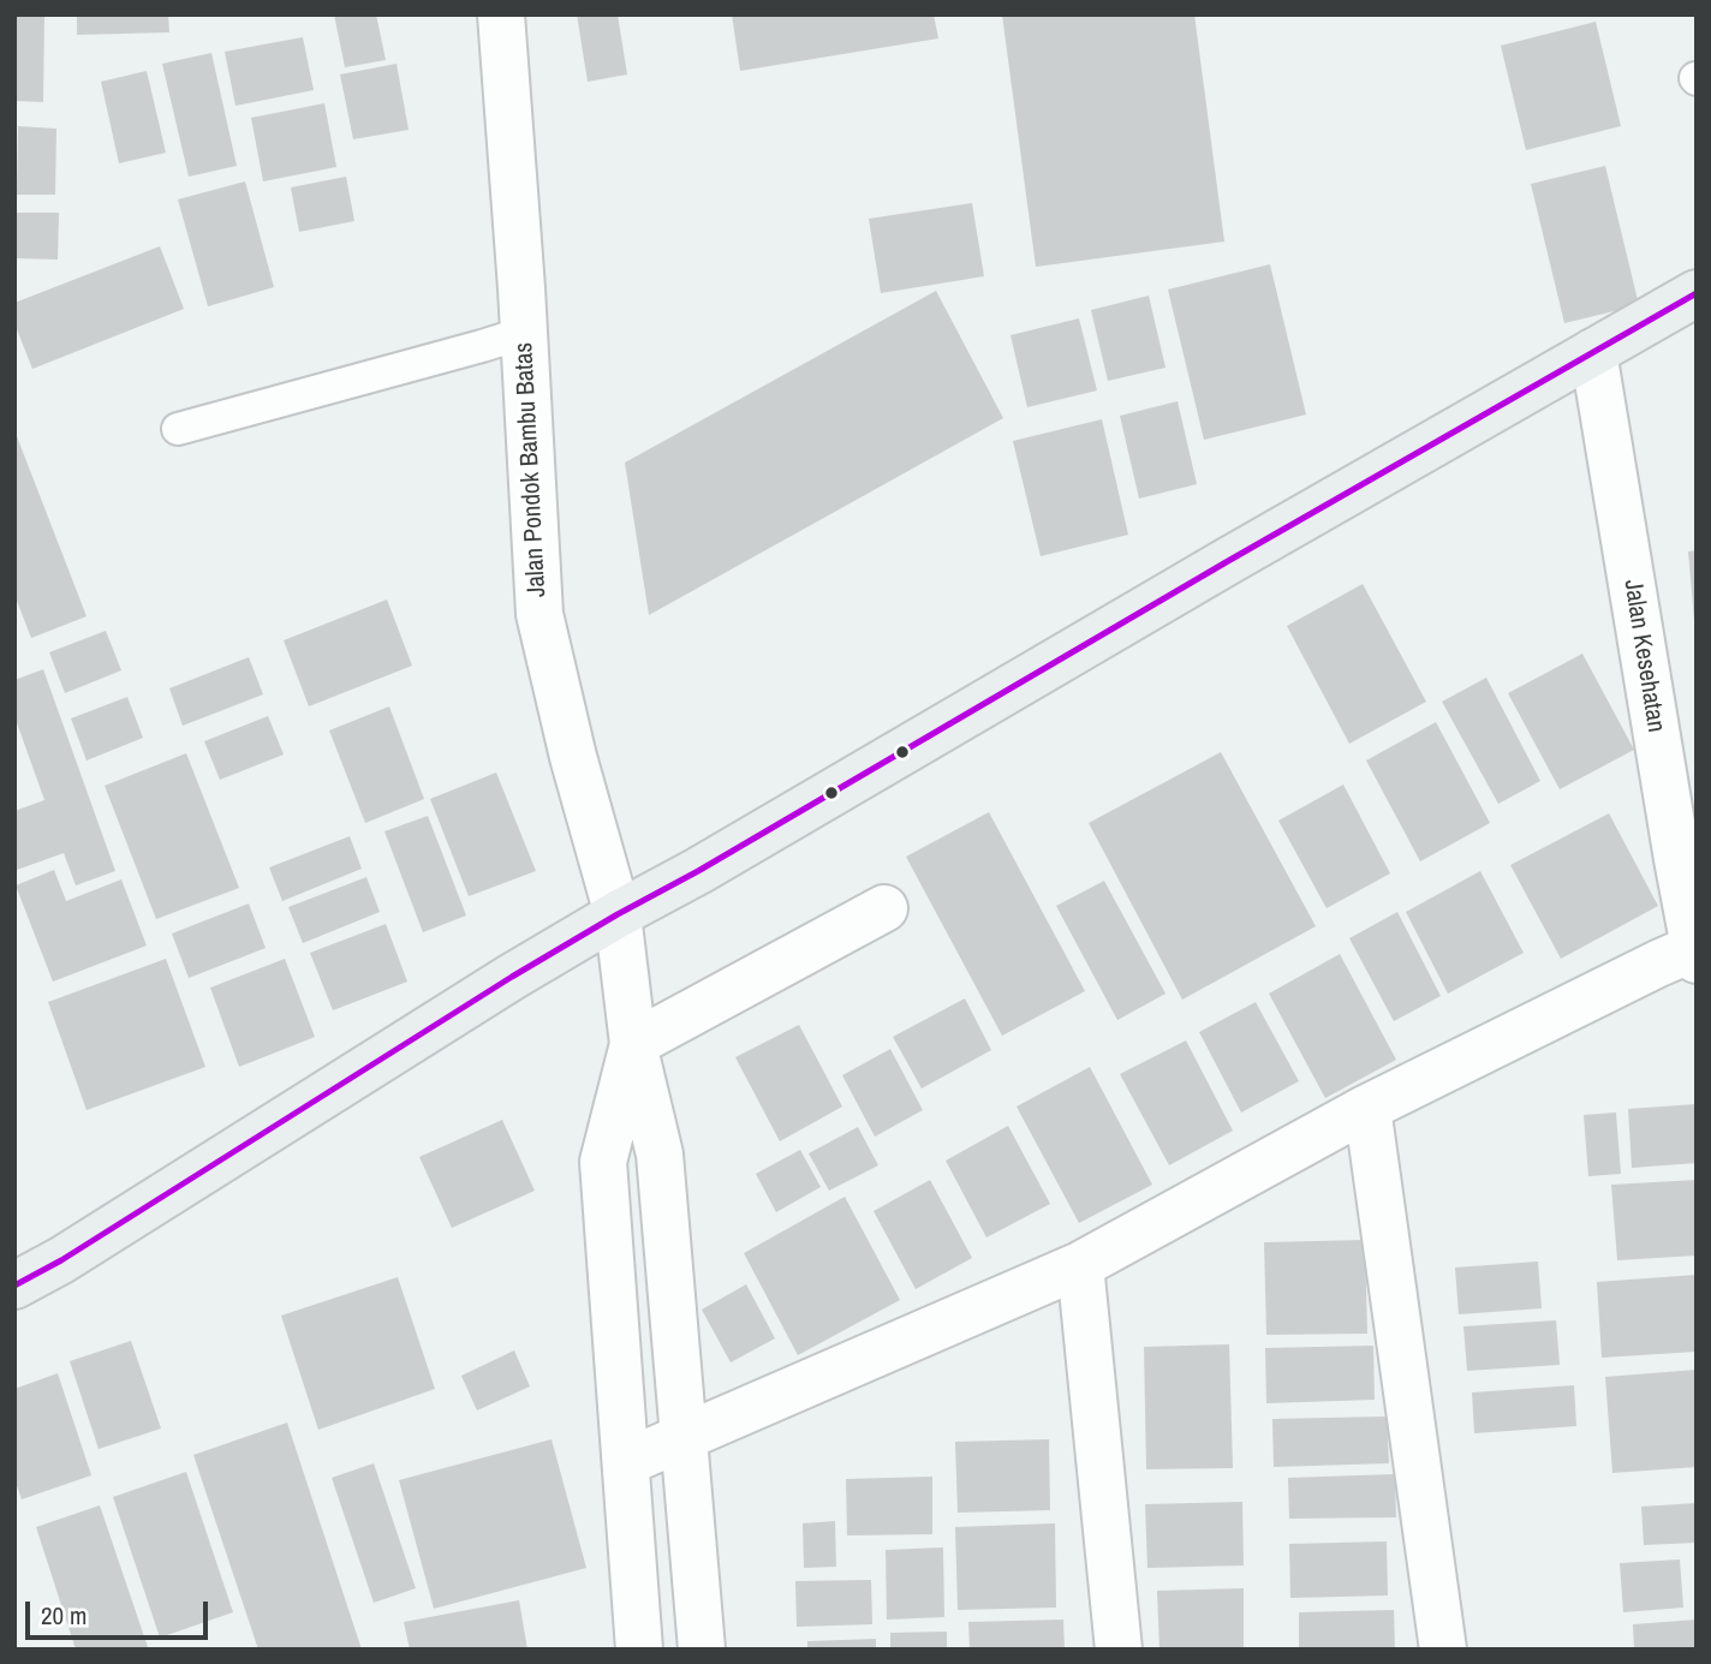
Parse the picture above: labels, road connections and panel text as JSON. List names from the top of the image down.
{
  "streets": {
    "street": ["Jalan Pondok Bambu Batas", "Jalan Kesehatan"]
  },
  "scale_bar": "20 m"
}
